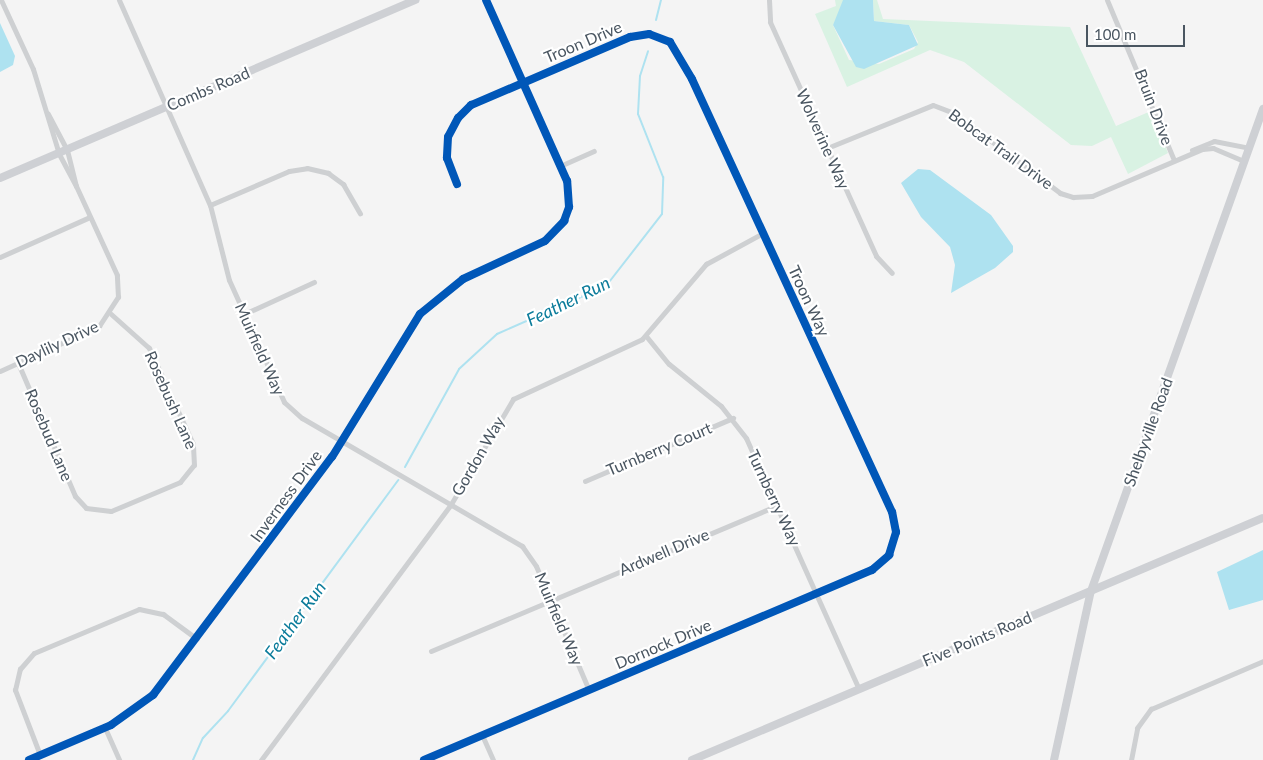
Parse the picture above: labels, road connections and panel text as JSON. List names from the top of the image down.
{
  "streets": {
    "street": [
      "Troon Drive",
      "Combs Road",
      "Bruin Drive",
      "Wolverine Way",
      "Bobcat Trail Drive",
      "Troon Way",
      "Daylily Drive",
      "Muirfield Way",
      "Rosebush Lane",
      "Shelbyville Road",
      "Rosebud Lane",
      "Turnberry Court",
      "Gordon Way",
      "Inverness Drive",
      "Turnberry Way",
      "Ardwell Drive",
      "Five Points Road",
      "Dornock Drive"
    ]
  },
  "crossings": [
    ["Troon Drive", "Troon Way"],
    ["Combs Road", "Muirfield Way"],
    ["Bruin Drive", "Bobcat Trail Drive"],
    ["Wolverine Way", "Bobcat Trail Drive"],
    ["Bobcat Trail Drive", "Shelbyville Road"],
    ["Troon Way", "Gordon Way"],
    ["Troon Way", "Dornock Drive"],
    ["Daylily Drive", "Rosebush Lane"],
    ["Daylily Drive", "Rosebud Lane"],
    ["Muirfield Way", "Gordon Way"],
    ["Muirfield Way", "Inverness Drive"],
    ["Muirfield Way", "Ardwell Drive"],
    ["Muirfield Way", "Dornock Drive"],
    ["Rosebush Lane", "Rosebud Lane"],
    ["Shelbyville Road", "Five Points Road"],
    ["Turnberry Court", "Turnberry Way"],
    ["Gordon Way", "Turnberry Way"],
    ["Turnberry Way", "Ardwell Drive"],
    ["Turnberry Way", "Five Points Road"],
    ["Turnberry Way", "Dornock Drive"]
  ],
  "water": ["Feather Run"],
  "scale_bar": "100 m"
}
